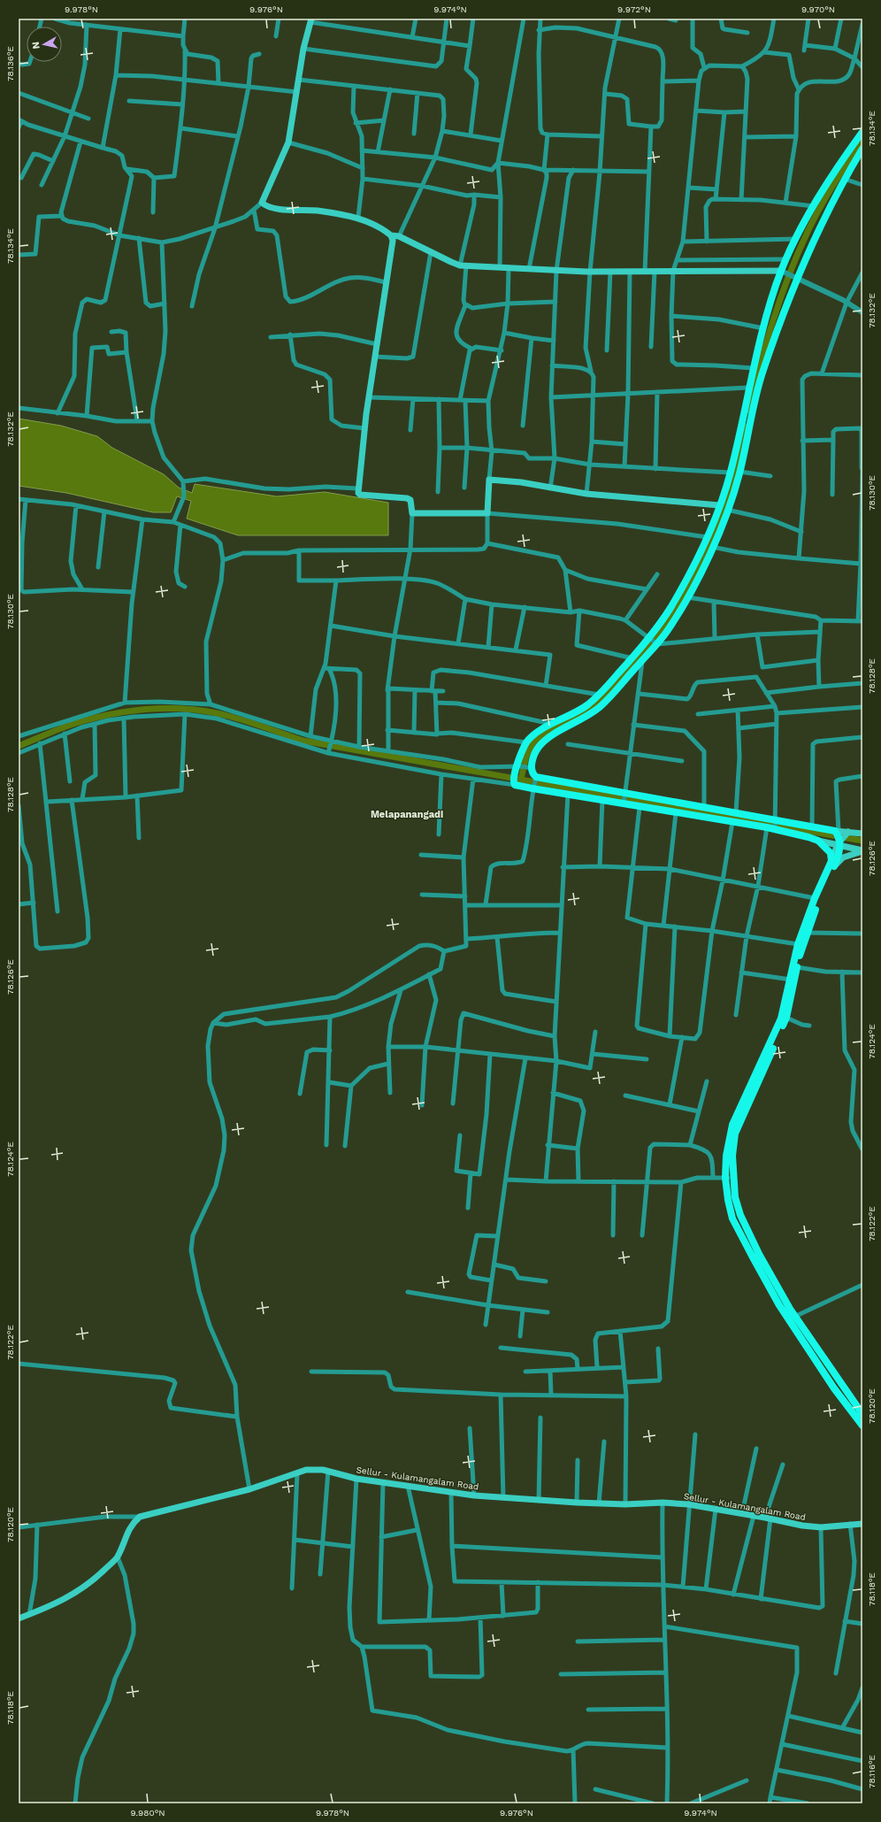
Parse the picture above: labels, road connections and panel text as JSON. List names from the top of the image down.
{
  "streets": {
    "main road": ["Sellur - Kulamangalam Road"]
  },
  "districts": ["Melapanangadi"],
  "north": "left",
  "coordinates": [
    "9.978°N",
    "9.976°N",
    "9.974°N",
    "9.972°N",
    "9.970°N",
    "78.136°E",
    "78.134°E",
    "78.132°E",
    "78.130°E",
    "78.128°E",
    "78.126°E",
    "78.124°E",
    "78.122°E",
    "78.120°E",
    "78.118°E",
    "78.116°E",
    "9.980°N"
  ]
}
